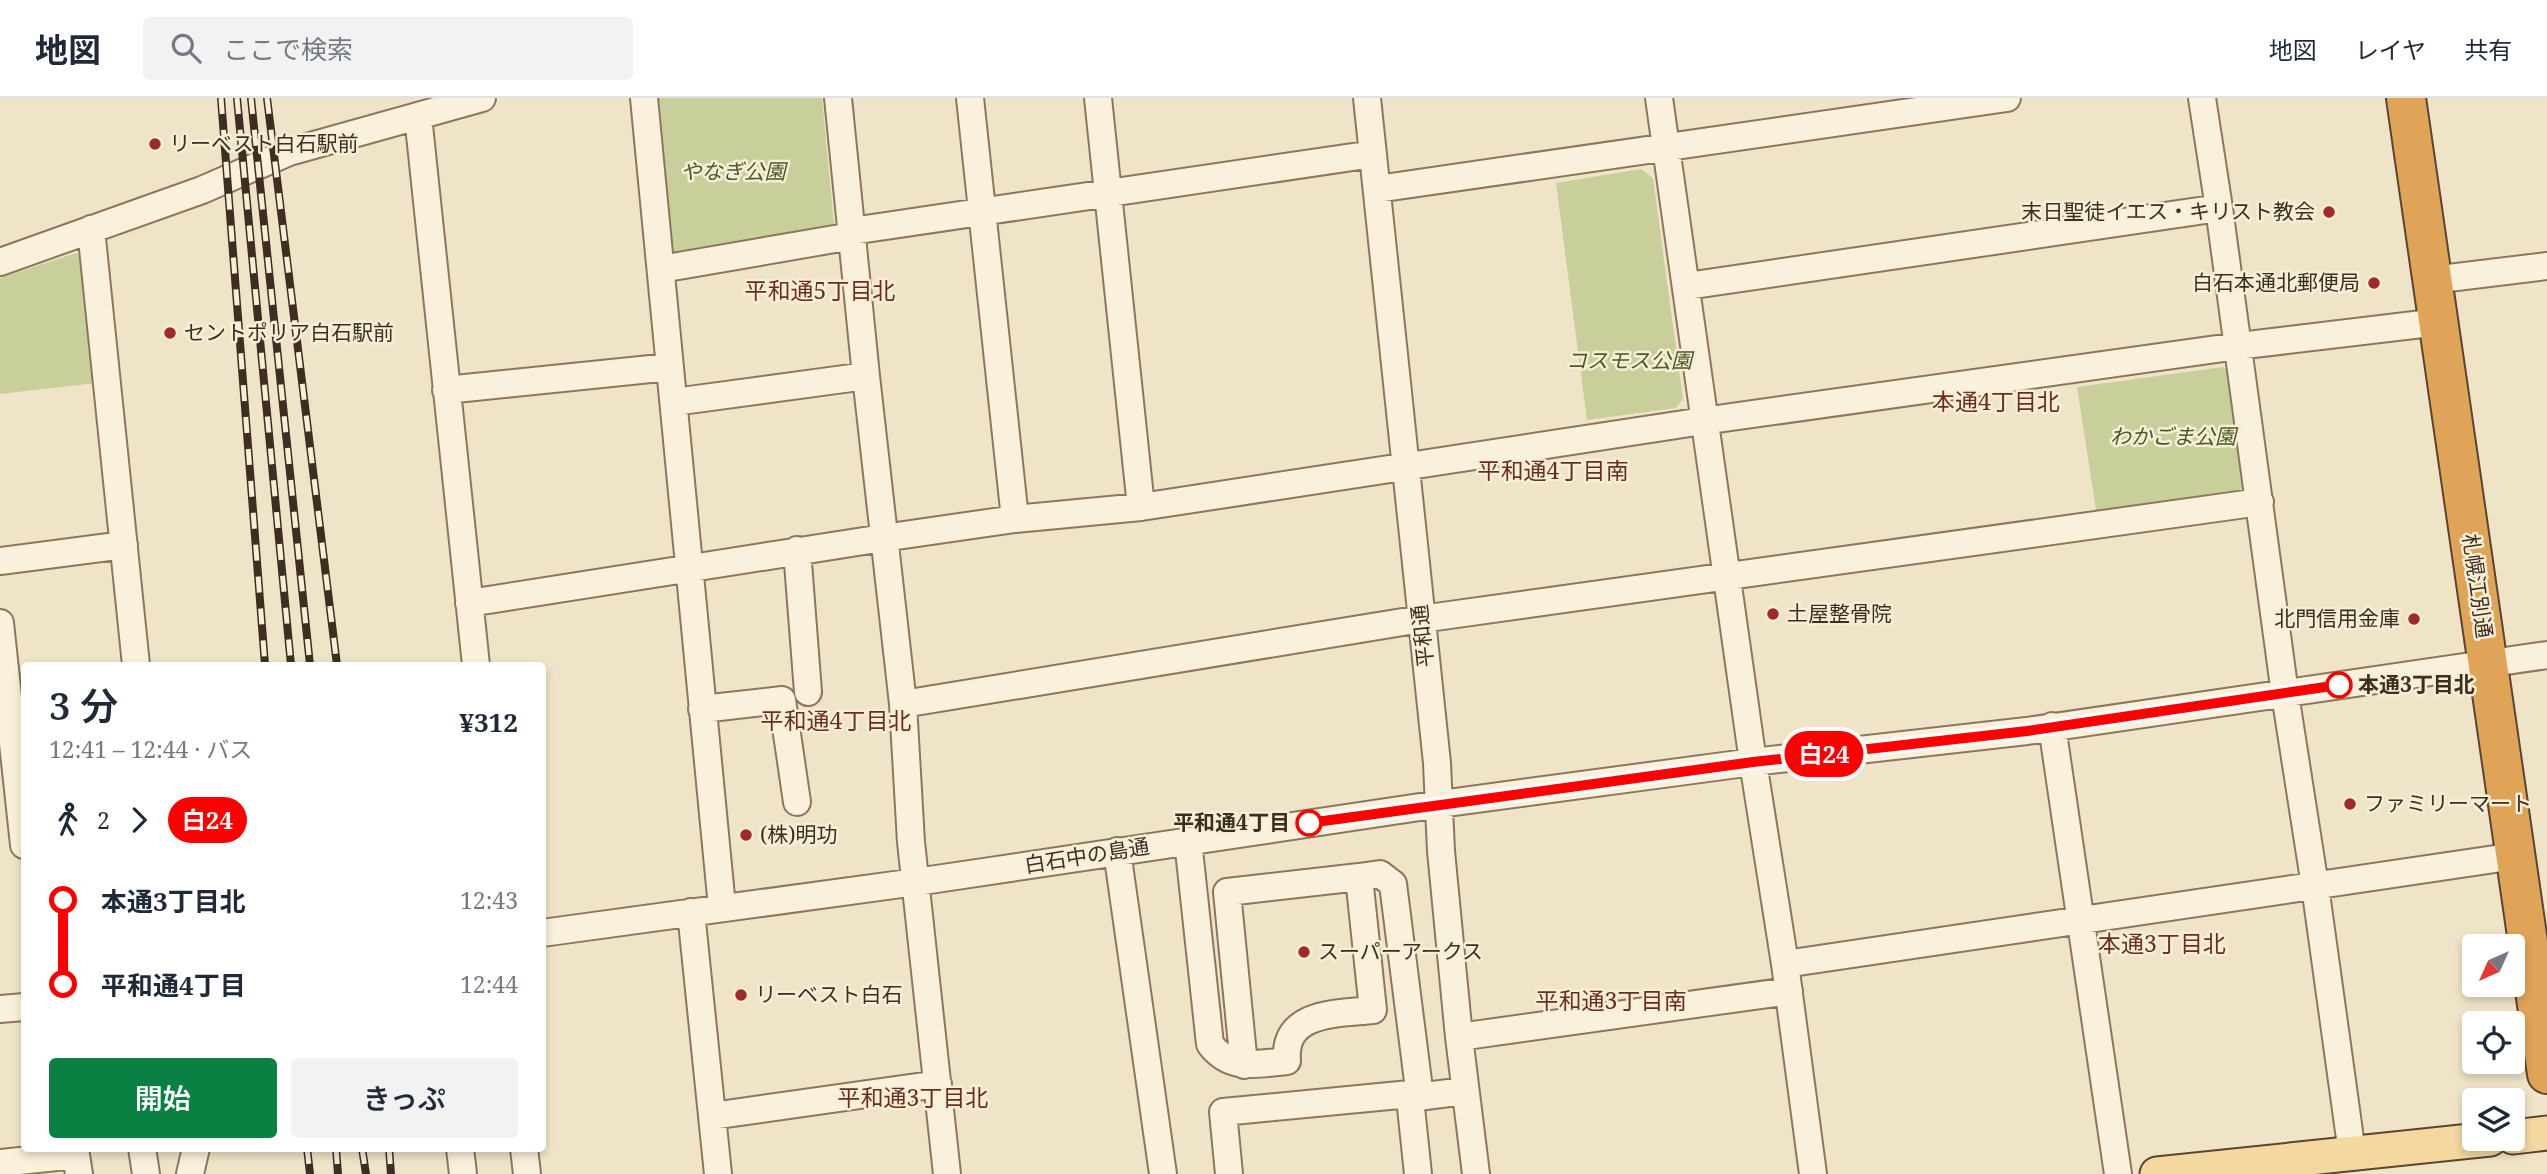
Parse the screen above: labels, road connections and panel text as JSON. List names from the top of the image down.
{
  "streets": {
    "highway": ["札幌江別通"],
    "street": ["平和通", "白石中の島通"]
  },
  "crossings": [
    ["札幌江別通", "白石中の島通"],
    ["平和通", "白石中の島通"]
  ],
  "districts": [
    "平和通5丁目北",
    "本通4丁目北",
    "平和通4丁目南",
    "平和通4丁目北",
    "本通3丁目北",
    "平和通3丁目南",
    "平和通3丁目北"
  ],
  "parks": ["やなぎ公園", "コスモス公園", "わかごま公園"],
  "places": [
    "リーベスト白石駅前",
    "末日聖徒イエス・キリスト教会",
    "白石本通北郵便局",
    "セントポリア白石駅前",
    "土屋整骨院",
    "北門信用金庫",
    "本通3丁目北",
    "ファミリーマート",
    "平和通4丁目",
    "(株)明功",
    "スーパーアークス",
    "リーベスト白石"
  ],
  "lines": ["bus line 白24"],
  "north": "bottom left",
  "page": {
    "header": "地図",
    "search": "ここで検索",
    "nav": ["地図", "レイヤ", "共有"],
    "on_map": "白24",
    "heading": ["3 分", "12:41 – 12:44 · バス", "¥312"],
    "legs": ["2", "白24"],
    "list": [
      {
        "name": "本通3丁目北",
        "value": "12:43"
      },
      {
        "name": "平和通4丁目",
        "value": "12:44"
      }
    ],
    "buttons": ["開始", "きっぷ"]
  }
}
